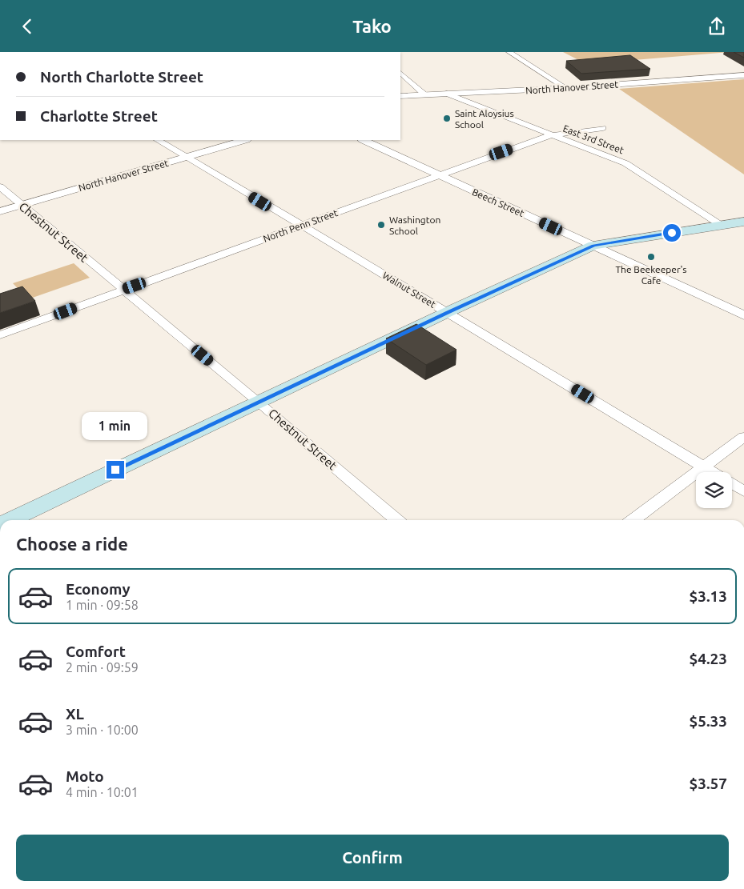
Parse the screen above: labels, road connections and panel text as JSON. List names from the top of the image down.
{
  "streets": {
    "street": [
      "North Hanover Street",
      "East 3rd Street",
      "Beech Street",
      "North Penn Street",
      "Chestnut Street",
      "Walnut Street"
    ]
  },
  "crossings": [
    ["North Hanover Street", "East 3rd Street"],
    ["North Hanover Street", "Chestnut Street"],
    ["North Hanover Street", "Walnut Street"],
    ["East 3rd Street", "North Penn Street"],
    ["Beech Street", "North Penn Street"],
    ["North Penn Street", "Chestnut Street"],
    ["North Penn Street", "Walnut Street"]
  ],
  "places": ["Saint Aloysius School", "Washington School", "The Beekeeper's Cafe"],
  "page": {
    "header": "Tako",
    "banner": ["North Charlotte Street", "Charlotte Street"],
    "bubble": "1 min",
    "heading": "Choose a ride",
    "list": [
      {
        "name": "Economy",
        "note": "1 min · 09:58",
        "value": "$3.13"
      },
      {
        "name": "Comfort",
        "note": "2 min · 09:59",
        "value": "$4.23"
      },
      {
        "name": "XL",
        "note": "3 min · 10:00",
        "value": "$5.33"
      },
      {
        "name": "Moto",
        "note": "4 min · 10:01",
        "value": "$3.57"
      }
    ],
    "buttons": "Confirm"
  }
}
